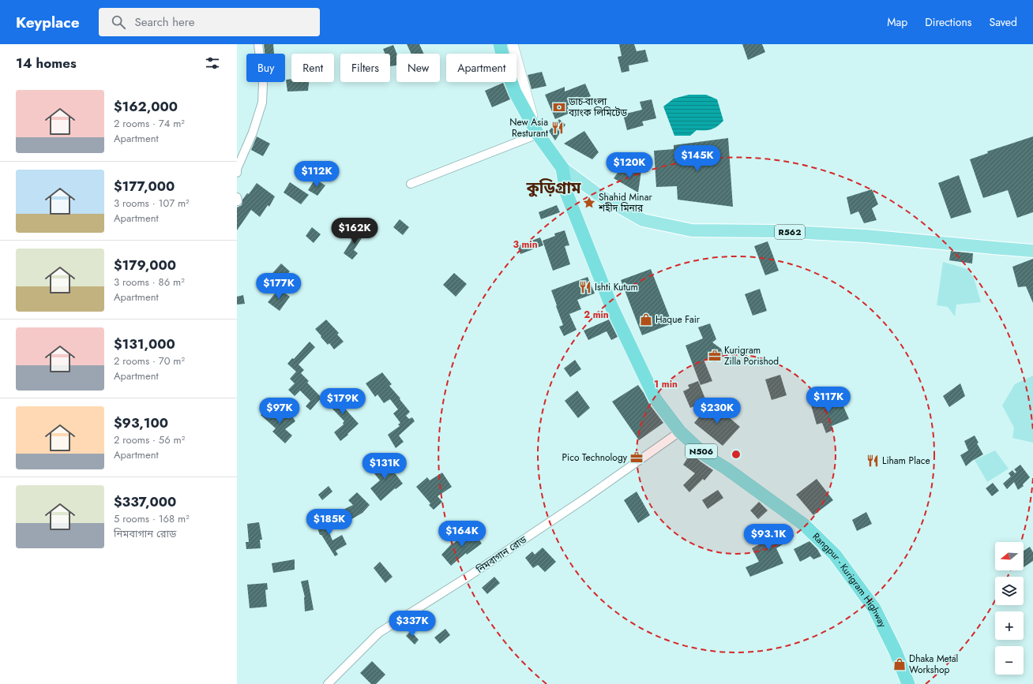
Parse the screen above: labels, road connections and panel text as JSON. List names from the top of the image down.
{
  "streets": {
    "highway": ["N506", "Rangpur - Kurigram Highway"],
    "main road": ["R562"],
    "street": ["নিমবাগান রোড"]
  },
  "crossings": [
    ["R562", "Rangpur - Kurigram Highway"],
    ["নিমবাগান রোড", "Rangpur - Kurigram Highway"]
  ],
  "districts": ["কুড়িগ্রাম"],
  "places": {
    "bank": ["ডাচ-বাংলা ব্যাংক লিমিটেড"],
    "restaurant": ["New Asia Resturant", "Ishti Kutum", "Liham Place"],
    "place": ["Shahid Minar শহীদ মিনার"],
    "shop": ["Haque Fair", "Dhaka Metal Workshop"],
    "office": ["Kurigram Zilla Porishod", "Pico Technology"]
  },
  "north": "left",
  "page": {
    "header": "Keyplace",
    "search": "Search here",
    "nav": ["Map", "Directions", "Saved"],
    "heading": "14 homes",
    "chip": [
      "Buy",
      "Rent",
      "Filters",
      "New",
      "Apartment"
    ],
    "list": [
      {
        "name": "$162,000",
        "note": "2 rooms · 74 m² · Apartment"
      },
      {
        "name": "$177,000",
        "note": "3 rooms · 107 m² · Apartment"
      },
      {
        "name": "$179,000",
        "note": "3 rooms · 86 m² · Apartment"
      },
      {
        "name": "$131,000",
        "note": "2 rooms · 70 m² · Apartment"
      },
      {
        "name": "$93,100",
        "note": "2 rooms · 56 m² · Apartment"
      },
      {
        "name": "$337,000",
        "note": "5 rooms · 168 m² · নিমবাগান রোড"
      }
    ],
    "price": [
      "$145K",
      "$120K",
      "$112K",
      "$162K",
      "$177K",
      "$117K",
      "$179K",
      "$97K",
      "$230K",
      "$131K",
      "$185K",
      "$164K",
      "$93.1K",
      "$337K"
    ],
    "map_buttons": ["+", "−"]
  },
  "rings": ["3 min", "2 min", "1 min"]
}
